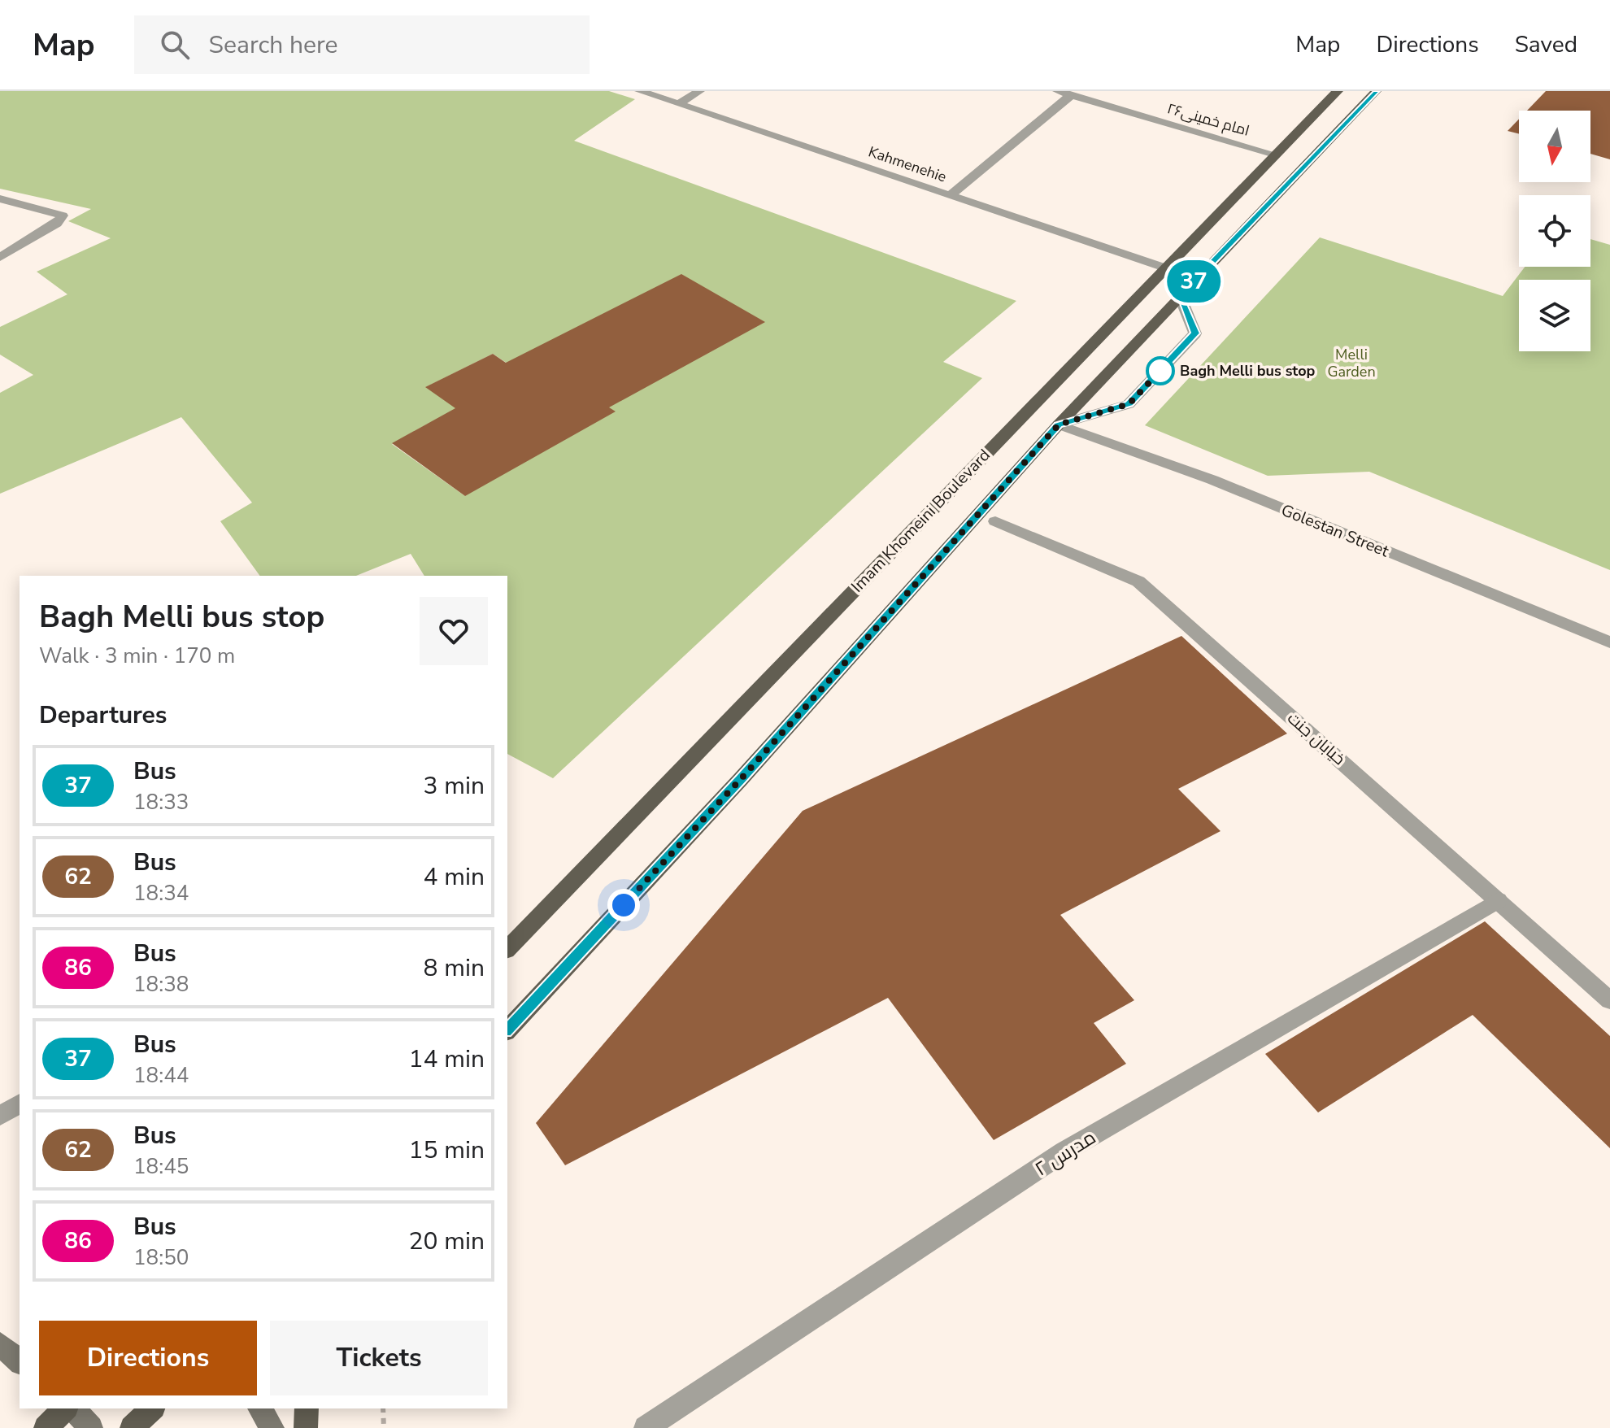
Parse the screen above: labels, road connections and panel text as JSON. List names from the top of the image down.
{
  "streets": {
    "main road": ["Imam Khomeini Boulevard"],
    "street": [
      "امام خمینی۲۶",
      "Kahmenehie",
      "Golestan Street",
      "خیابان جنت",
      "مدرس ۲"
    ]
  },
  "crossings": [
    ["امام خمینی۲۶", "Imam Khomeini Boulevard"],
    ["Kahmenehie", "Imam Khomeini Boulevard"],
    ["خیابان جنت", "مدرس ۲"]
  ],
  "parks": ["Melli Garden"],
  "places": ["Bagh Melli bus stop"],
  "lines": ["bus line 37"],
  "north": "bottom",
  "page": {
    "header": "Map",
    "search": "Search here",
    "nav": ["Map", "Directions", "Saved"],
    "on_map": "37",
    "heading": [
      ["Bagh Melli bus stop", "Walk · 3 min · 170 m"],
      "Departures"
    ],
    "list": [
      {
        "mark": "37",
        "name": "Bus",
        "note": "18:33",
        "value": "3 min"
      },
      {
        "mark": "62",
        "name": "Bus",
        "note": "18:34",
        "value": "4 min"
      },
      {
        "mark": "86",
        "name": "Bus",
        "note": "18:38",
        "value": "8 min"
      },
      {
        "mark": "37",
        "name": "Bus",
        "note": "18:44",
        "value": "14 min"
      },
      {
        "mark": "62",
        "name": "Bus",
        "note": "18:45",
        "value": "15 min"
      },
      {
        "mark": "86",
        "name": "Bus",
        "note": "18:50",
        "value": "20 min"
      }
    ],
    "buttons": ["Directions", "Tickets"]
  }
}
